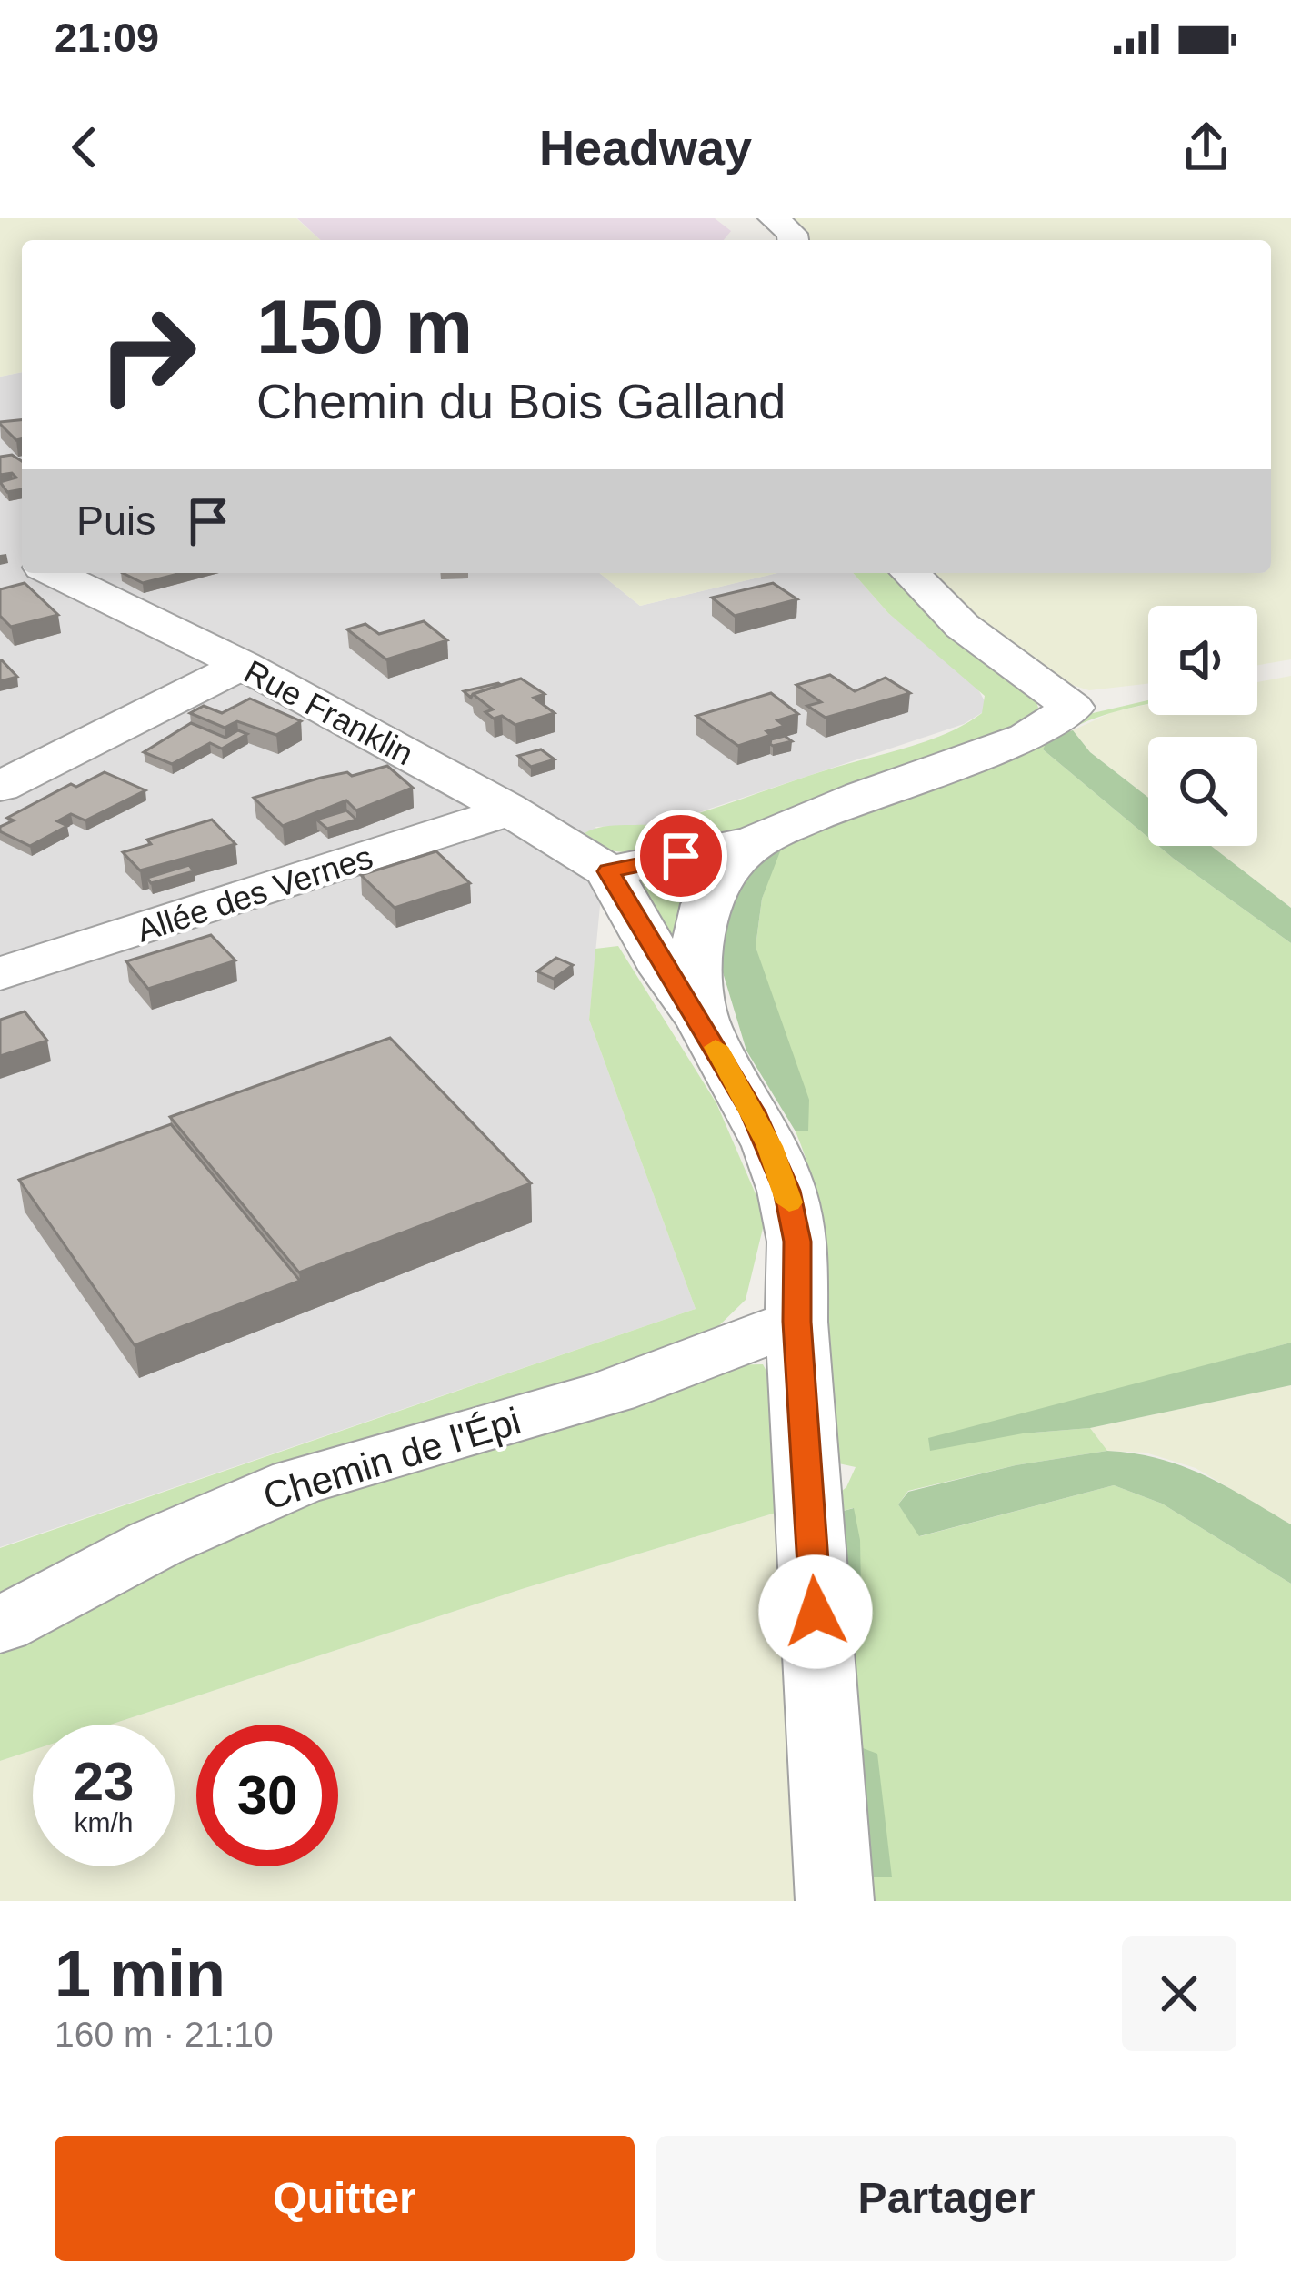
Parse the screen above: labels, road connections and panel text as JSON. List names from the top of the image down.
{
  "streets": {
    "street": ["Rue Franklin", "Allée des Vernes", "Chemin de l'Épi"]
  },
  "crossings": [
    ["Rue Franklin", "Allée des Vernes"]
  ],
  "page": {
    "status": "21:09",
    "header": "Headway",
    "turn": ["150 m", "Chemin du Bois Galland"],
    "then": "Puis",
    "speed": "23 km/h",
    "limit": "30",
    "heading": ["1 min", "160 m · 21:10"],
    "buttons": ["Quitter", "Partager"]
  }
}
